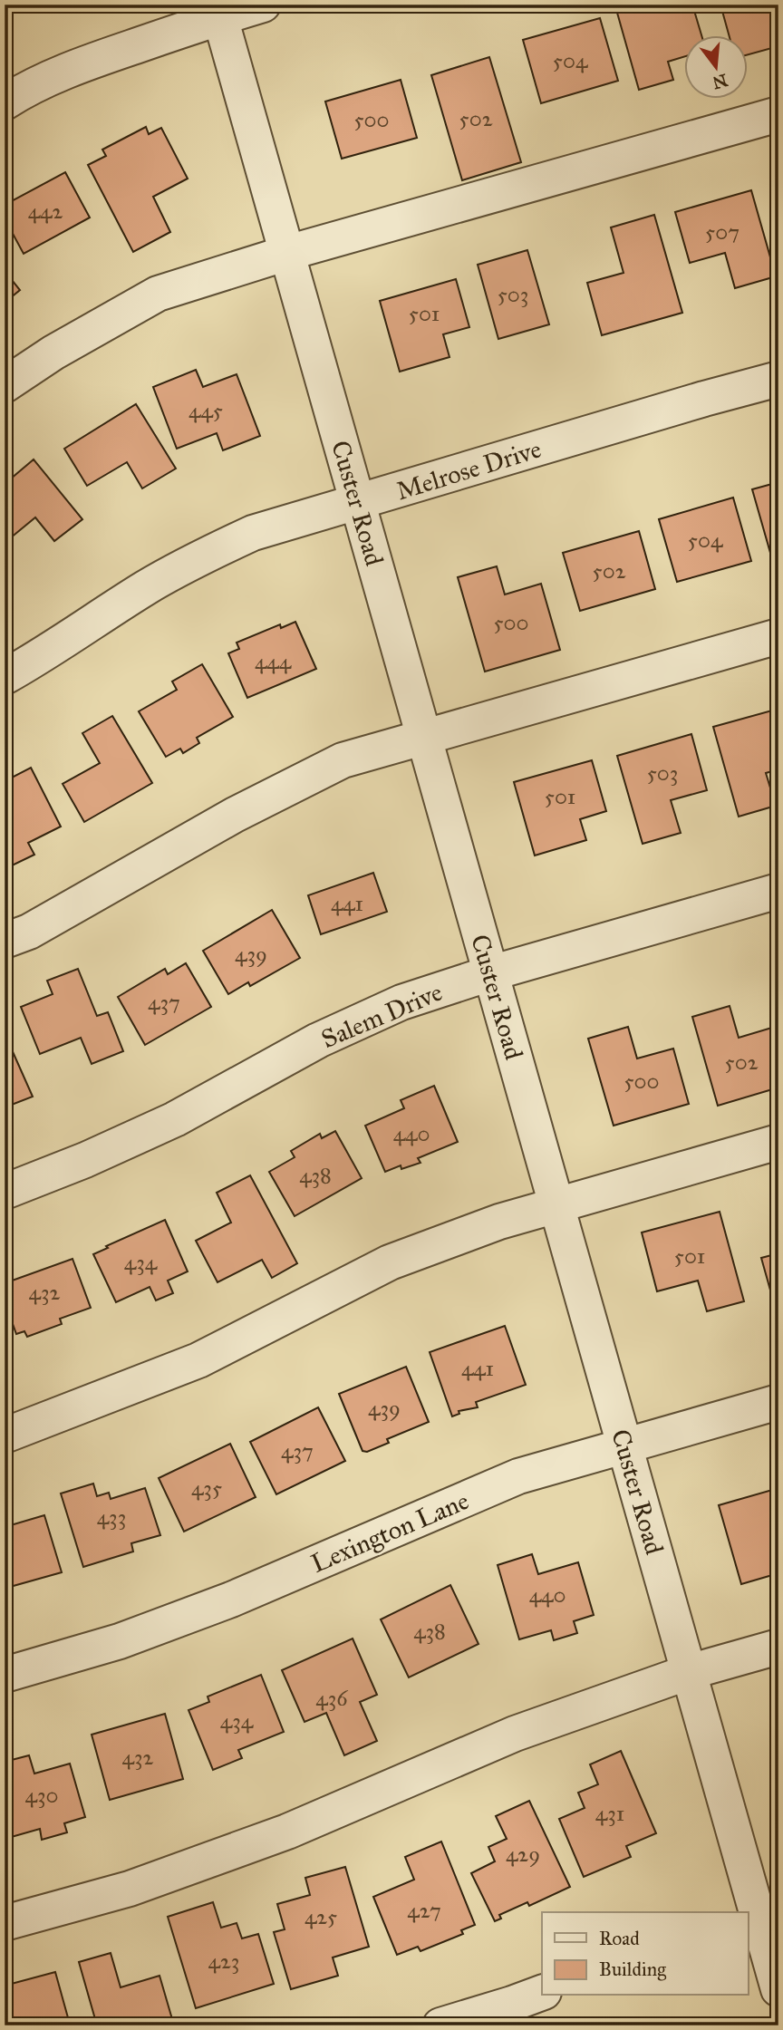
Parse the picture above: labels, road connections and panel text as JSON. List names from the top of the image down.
{
  "streets": {
    "street": [
      "Melrose Drive",
      "Custer Road",
      "Salem Drive",
      "Lexington Lane"
    ]
  },
  "crossings": [
    ["Melrose Drive", "Custer Road"],
    ["Custer Road", "Salem Drive"],
    ["Custer Road", "Lexington Lane"]
  ],
  "house_numbers": [
    "504",
    "502",
    "500",
    "442",
    "507",
    "503",
    "501",
    "445",
    "504",
    "502",
    "500",
    "444",
    "503",
    "501",
    "441",
    "439",
    "437",
    "502",
    "500",
    "440",
    "438",
    "501",
    "434",
    "432",
    "441",
    "439",
    "437",
    "435",
    "433",
    "440",
    "438",
    "436",
    "434",
    "432",
    "430",
    "431",
    "429",
    "427",
    "425",
    "423"
  ],
  "legend": ["Road", "Building"],
  "north": "bottom"
}
